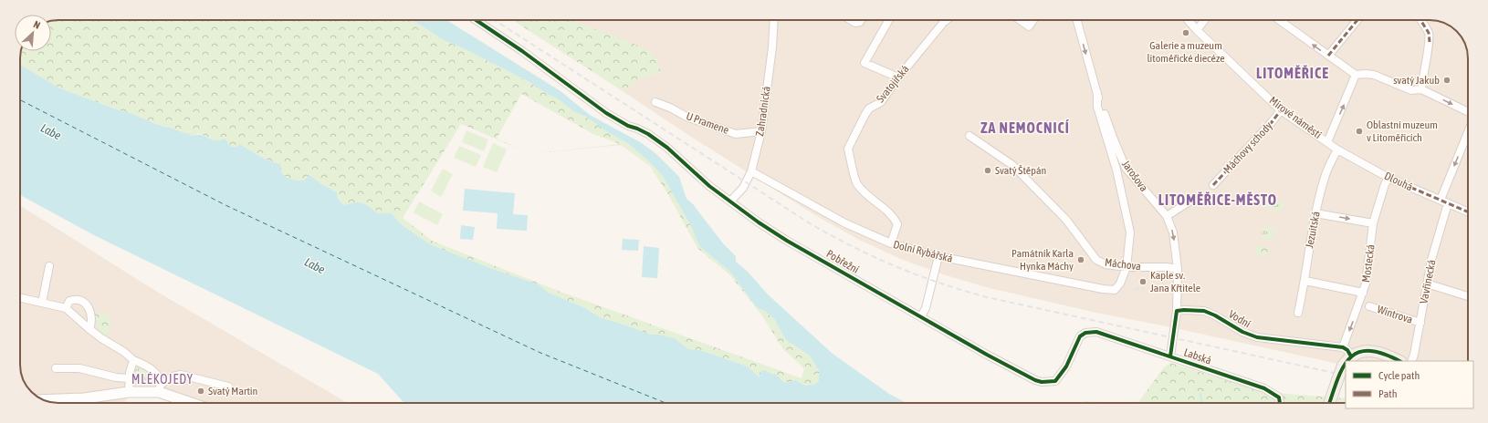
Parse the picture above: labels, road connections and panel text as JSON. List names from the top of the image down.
{
  "streets": {
    "street": [
      "Svatojiřská",
      "Zahradnická",
      "Mírové náměstí",
      "U Pramene",
      "Máchovy schody",
      "Jarošova",
      "Dlouhá",
      "Jezuitská",
      "Dolní Rybářská",
      "Pobřežní",
      "Mostecká",
      "Máchova",
      "Vavřinecká",
      "Wintrova",
      "Vodní",
      "Labská"
    ]
  },
  "crossings": [
    ["Svatojiřská", "Dolní Rybářská"],
    ["Zahradnická", "U Pramene"],
    ["Zahradnická", "Dolní Rybářská"],
    ["Zahradnická", "Pobřežní"],
    ["Mírové náměstí", "Máchovy schody"],
    ["Mírové náměstí", "Dlouhá"],
    ["Jarošova", "Máchova"],
    ["Jarošova", "Vodní"],
    ["Jarošova", "Labská"],
    ["Dlouhá", "Jezuitská"],
    ["Dlouhá", "Mostecká"],
    ["Dlouhá", "Vavřinecká"],
    ["Dolní Rybářská", "Máchova"],
    ["Pobřežní", "Labská"],
    ["Mostecká", "Vodní"],
    ["Vavřinecká", "Wintrova"]
  ],
  "one_way": ["Jarošova"],
  "districts": [
    "LITOMĚŘICE",
    "ZA NEMOCNICÍ",
    "LITOMĚŘICE-MĚSTO",
    "MLÉKOJEDY"
  ],
  "water": ["Labe"],
  "places": [
    "Galerie a muzeum litoměřické diecéze",
    "svatý Jakub",
    "Oblastní muzeum v Litoměřicích",
    "Svatý Štěpán",
    "Památník Karla Hynka Máchy",
    "Kaple sv. Jana Křtitele",
    "Svatý Martin"
  ],
  "legend": ["Cycle path", "Path"],
  "north": "top right"
}
